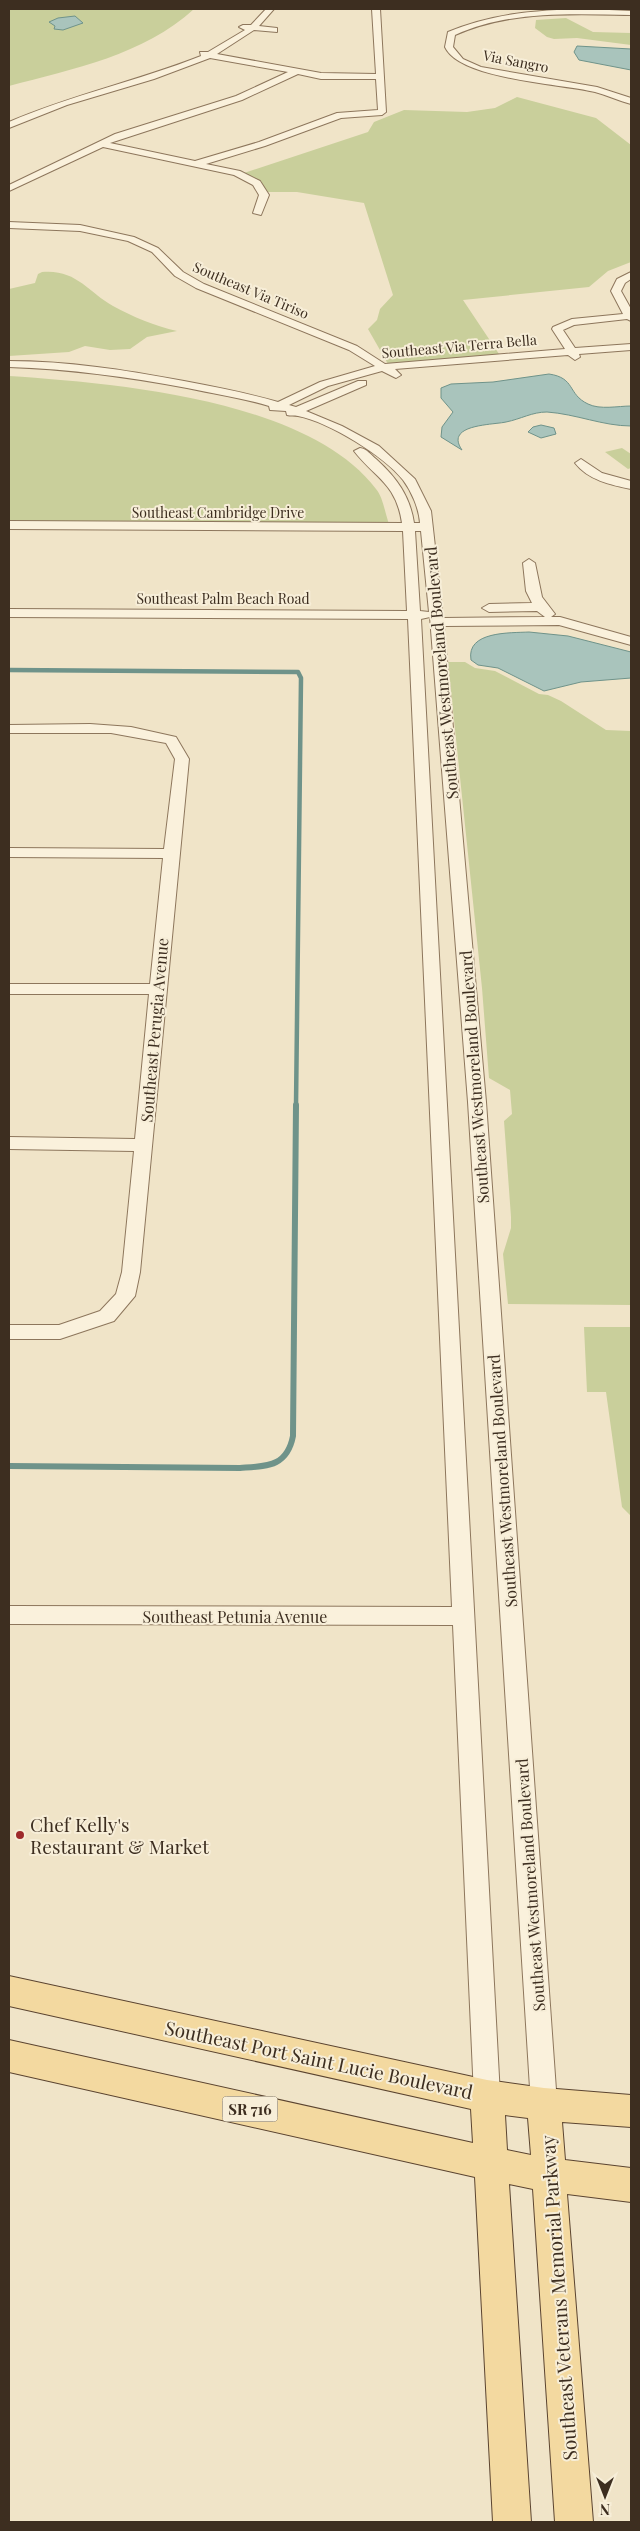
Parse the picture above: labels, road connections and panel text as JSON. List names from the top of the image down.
{
  "streets": {
    "main road": ["Southeast Port Saint Lucie Boulevard", "SR 716", "Southeast Veterans Memorial Parkway"],
    "street": [
      "Via Sangro",
      "Southeast Via Tiriso",
      "Southeast Via Terra Bella",
      "Southeast Cambridge Drive",
      "Southeast Palm Beach Road",
      "Southeast Westmoreland Boulevard",
      "Southeast Perugia Avenue",
      "Southeast Petunia Avenue"
    ]
  },
  "crossings": [
    ["Southeast Via Tiriso", "Southeast Via Terra Bella"],
    ["Southeast Via Terra Bella", "Southeast Westmoreland Boulevard"],
    ["Southeast Cambridge Drive", "Southeast Westmoreland Boulevard"],
    ["Southeast Palm Beach Road", "Southeast Westmoreland Boulevard"],
    ["Southeast Westmoreland Boulevard", "Southeast Petunia Avenue"],
    ["Southeast Westmoreland Boulevard", "Southeast Port Saint Lucie Boulevard"],
    ["Southeast Westmoreland Boulevard", "Southeast Veterans Memorial Parkway"],
    ["Southeast Port Saint Lucie Boulevard", "Southeast Veterans Memorial Parkway"],
    ["SR 716", "Southeast Veterans Memorial Parkway"]
  ],
  "places": ["Chef Kelly's Restaurant & Market"],
  "north": "bottom"
}
